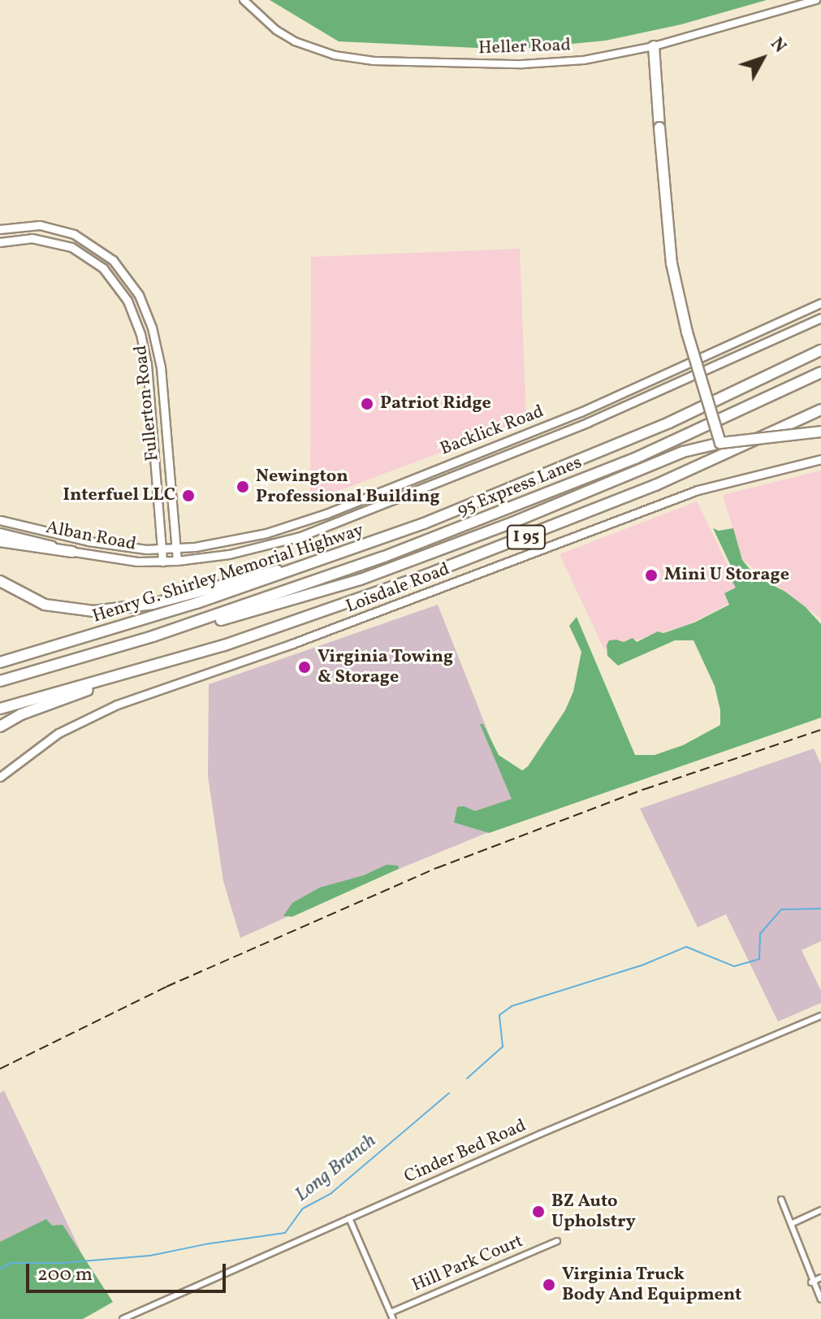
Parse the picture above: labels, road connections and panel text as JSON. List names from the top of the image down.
{
  "streets": {
    "highway": ["95 Express Lanes", "I 95", "Henry G. Shirley Memorial Highway"],
    "main road": [
      "Fullerton Road",
      "Backlick Road",
      "Alban Road",
      "Loisdale Road"
    ],
    "street": ["Heller Road", "Cinder Bed Road", "Hill Park Court"]
  },
  "crossings": [
    ["Fullerton Road", "Backlick Road"],
    ["Fullerton Road", "Alban Road"],
    ["Backlick Road", "Alban Road"]
  ],
  "water": ["Long Branch"],
  "places": [
    "Patriot Ridge",
    "Newington Professional Building",
    "Interfuel LLC",
    "Mini U Storage",
    "Virginia Towing & Storage",
    "BZ Auto Upholstry",
    "Virginia Truck Body And Equipment"
  ],
  "scale_bar": "200 m",
  "north": "top right"
}
